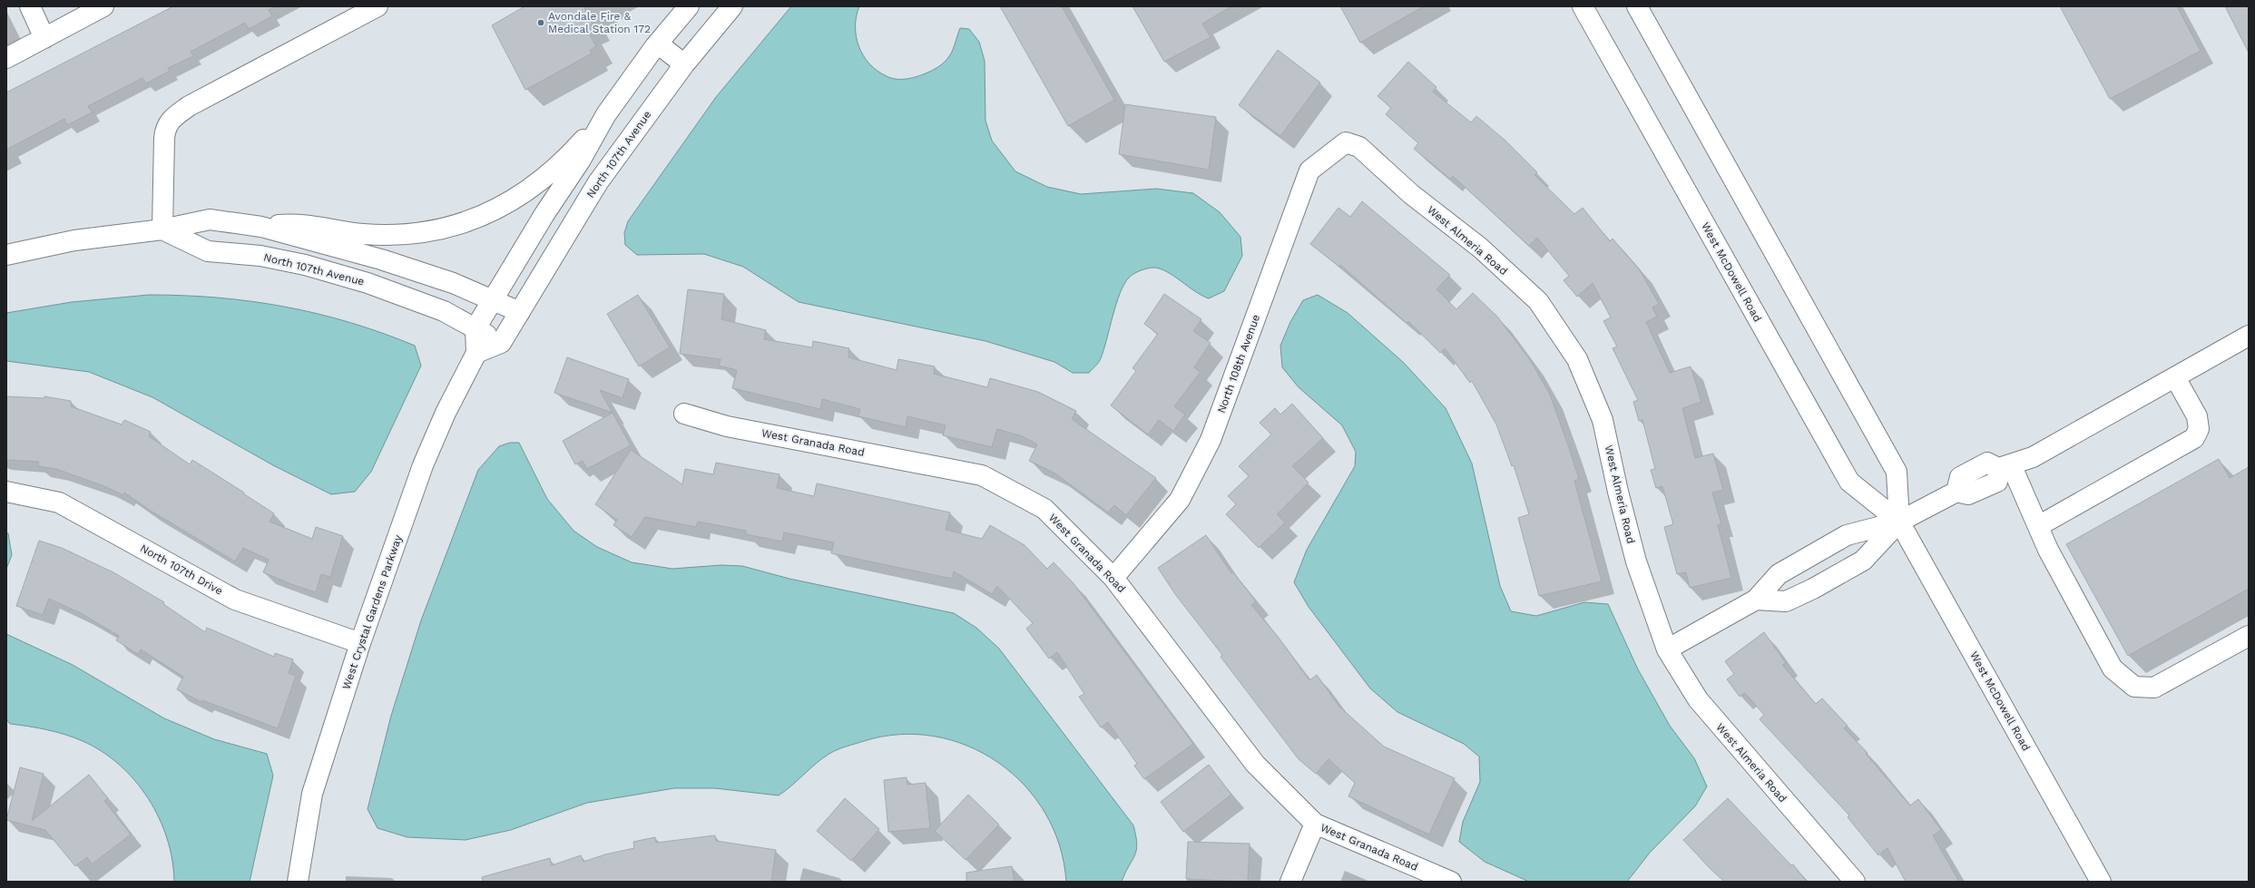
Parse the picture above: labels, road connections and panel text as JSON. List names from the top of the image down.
{
  "streets": {
    "street": [
      "North 107th Avenue",
      "West Almeria Road",
      "West McDowell Road",
      "North 108th Avenue",
      "West Granada Road",
      "North 107th Drive",
      "West Crystal Gardens Parkway"
    ]
  },
  "crossings": [
    ["North 107th Avenue", "West Crystal Gardens Parkway"],
    ["West Almeria Road", "North 108th Avenue"],
    ["North 108th Avenue", "West Granada Road"],
    ["North 107th Drive", "West Crystal Gardens Parkway"]
  ],
  "places": ["Avondale Fire & Medical Station 172"]
}
